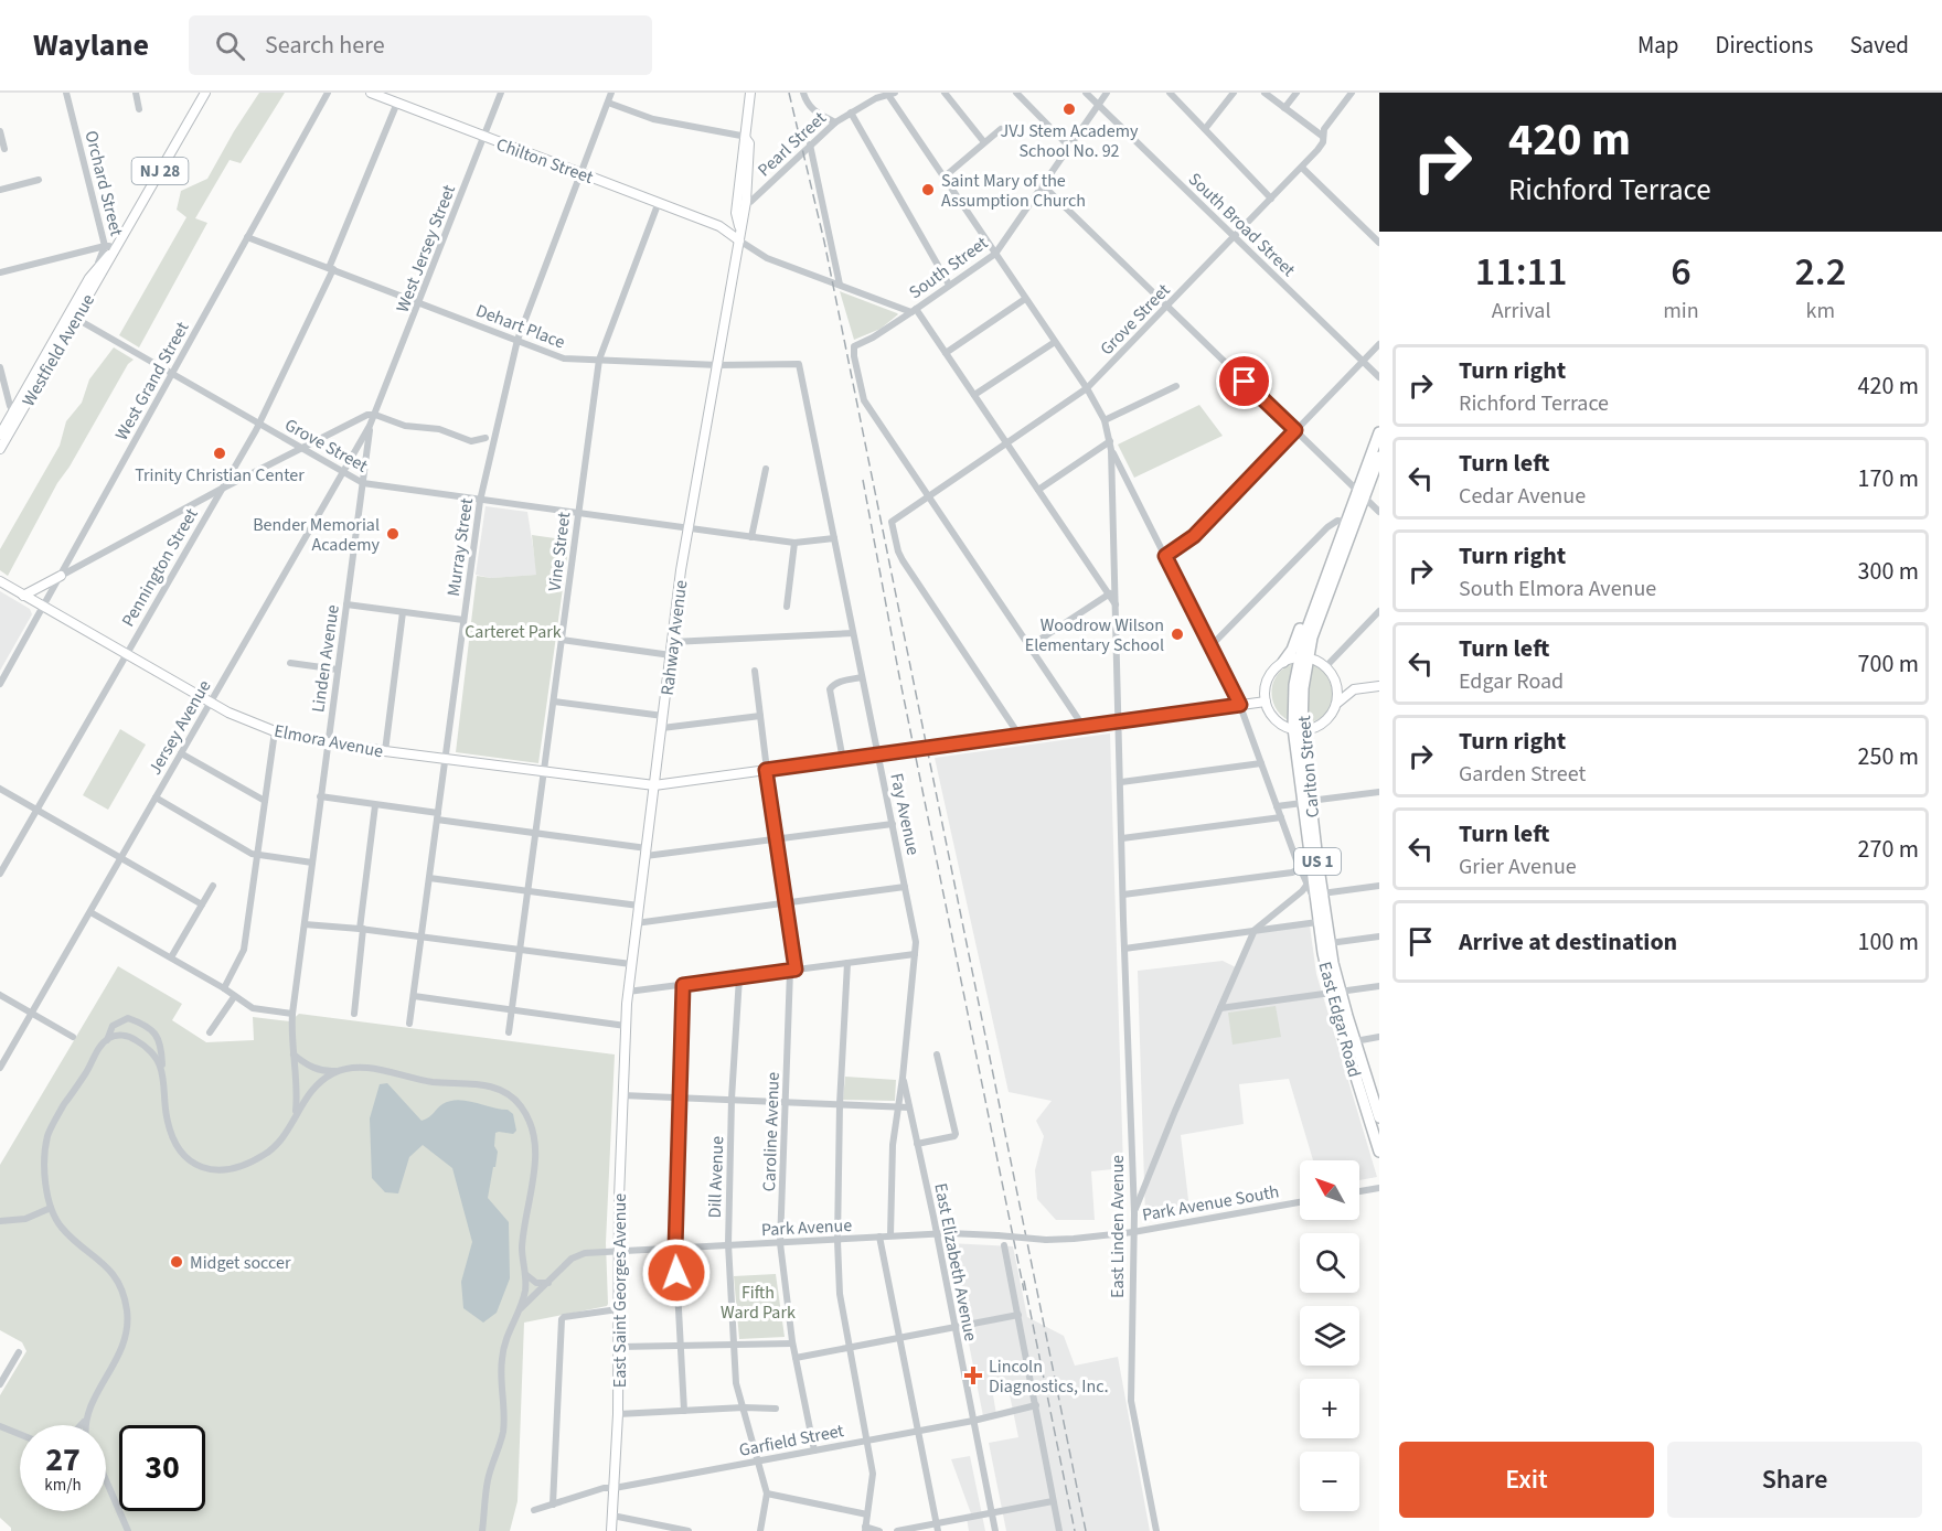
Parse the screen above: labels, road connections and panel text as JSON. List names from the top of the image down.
{
  "streets": {
    "highway": ["Carlton Street", "US 1", "East Edgar Road"],
    "main road": [
      "Chilton Street",
      "NJ 28",
      "Westfield Avenue",
      "Rahway Avenue",
      "Elmora Avenue",
      "East Saint Georges Avenue"
    ],
    "street": [
      "Pearl Street",
      "Orchard Street",
      "South Broad Street",
      "West Jersey Street",
      "South Street",
      "Grove Street",
      "Dehart Place",
      "West Grand Street",
      "Murray Street",
      "Vine Street",
      "Pennington Street",
      "Linden Avenue",
      "Jersey Avenue",
      "Fay Avenue",
      "Caroline Avenue",
      "Dill Avenue",
      "Park Avenue South",
      "Park Avenue",
      "East Linden Avenue",
      "East Elizabeth Avenue",
      "Garfield Street"
    ]
  },
  "crossings": [
    ["Pearl Street", "Rahway Avenue"],
    ["Chilton Street", "West Jersey Street"],
    ["Chilton Street", "South Street"],
    ["Chilton Street", "Murray Street"],
    ["Chilton Street", "Vine Street"],
    ["Chilton Street", "Pennington Street"],
    ["Chilton Street", "Rahway Avenue"],
    ["Orchard Street", "Westfield Avenue"],
    ["South Broad Street", "South Street"],
    ["South Broad Street", "Grove Street"],
    ["West Jersey Street", "Dehart Place"],
    ["West Jersey Street", "Jersey Avenue"],
    ["South Street", "Rahway Avenue"],
    ["Grove Street", "Westfield Avenue"],
    ["Grove Street", "West Grand Street"],
    ["Grove Street", "Murray Street"],
    ["Grove Street", "Vine Street"],
    ["Grove Street", "Pennington Street"],
    ["Grove Street", "Rahway Avenue"],
    ["Grove Street", "Linden Avenue"],
    ["Grove Street", "Jersey Avenue"],
    ["Grove Street", "Elmora Avenue"],
    ["Grove Street", "Fay Avenue"],
    ["Dehart Place", "West Grand Street"],
    ["Dehart Place", "Murray Street"],
    ["Dehart Place", "Vine Street"],
    ["Dehart Place", "Pennington Street"],
    ["Dehart Place", "Rahway Avenue"],
    ["Dehart Place", "Fay Avenue"],
    ["West Grand Street", "Elmora Avenue"],
    ["Murray Street", "Elmora Avenue"],
    ["Vine Street", "Elmora Avenue"],
    ["Pennington Street", "Elmora Avenue"],
    ["Rahway Avenue", "Elmora Avenue"],
    ["Rahway Avenue", "East Saint Georges Avenue"],
    ["Linden Avenue", "Jersey Avenue"],
    ["Linden Avenue", "Elmora Avenue"],
    ["Jersey Avenue", "Elmora Avenue"],
    ["Elmora Avenue", "Fay Avenue"],
    ["Elmora Avenue", "Caroline Avenue"],
    ["Elmora Avenue", "East Linden Avenue"],
    ["Carlton Street", "US 1"],
    ["Carlton Street", "East Edgar Road"],
    ["Fay Avenue", "Park Avenue"],
    ["Fay Avenue", "East Elizabeth Avenue"],
    ["US 1", "East Edgar Road"],
    ["Caroline Avenue", "Park Avenue"],
    ["Caroline Avenue", "Garfield Street"],
    ["Dill Avenue", "Park Avenue"],
    ["Dill Avenue", "Garfield Street"],
    ["Park Avenue South", "Park Avenue"],
    ["Park Avenue South", "East Linden Avenue"],
    ["Park Avenue", "East Elizabeth Avenue"],
    ["Park Avenue", "East Saint Georges Avenue"],
    ["East Elizabeth Avenue", "Garfield Street"],
    ["East Saint Georges Avenue", "Garfield Street"]
  ],
  "parks": ["Carteret Park", "Fifth Ward Park"],
  "places": {
    "other": [
      "JVJ Stem Academy School No. 92",
      "Saint Mary of the Assumption Church",
      "Trinity Christian Center",
      "Bender Memorial Academy",
      "Woodrow Wilson Elementary School",
      "Midget soccer"
    ],
    "health": ["Lincoln Diagnostics, Inc."]
  },
  "north": "top left",
  "page": {
    "header": "Waylane",
    "search": "Search here",
    "nav": ["Map", "Directions", "Saved"],
    "turn": ["420 m", "Richford Terrace"],
    "eta": [
      "11:11",
      "Arrival",
      "6",
      "min",
      "2.2",
      "km"
    ],
    "list": [
      {
        "name": "Turn right",
        "note": "Richford Terrace",
        "value": "420 m"
      },
      {
        "name": "Turn left",
        "note": "Cedar Avenue",
        "value": "170 m"
      },
      {
        "name": "Turn right",
        "note": "South Elmora Avenue",
        "value": "300 m"
      },
      {
        "name": "Turn left",
        "note": "Edgar Road",
        "value": "700 m"
      },
      {
        "name": "Turn right",
        "note": "Garden Street",
        "value": "250 m"
      },
      {
        "name": "Turn left",
        "note": "Grier Avenue",
        "value": "270 m"
      },
      {
        "name": "Arrive at destination",
        "value": "100 m"
      }
    ],
    "map_buttons": ["+", "−"],
    "speed": "27 km/h",
    "limit": "30",
    "buttons": ["Exit", "Share"]
  }
}
